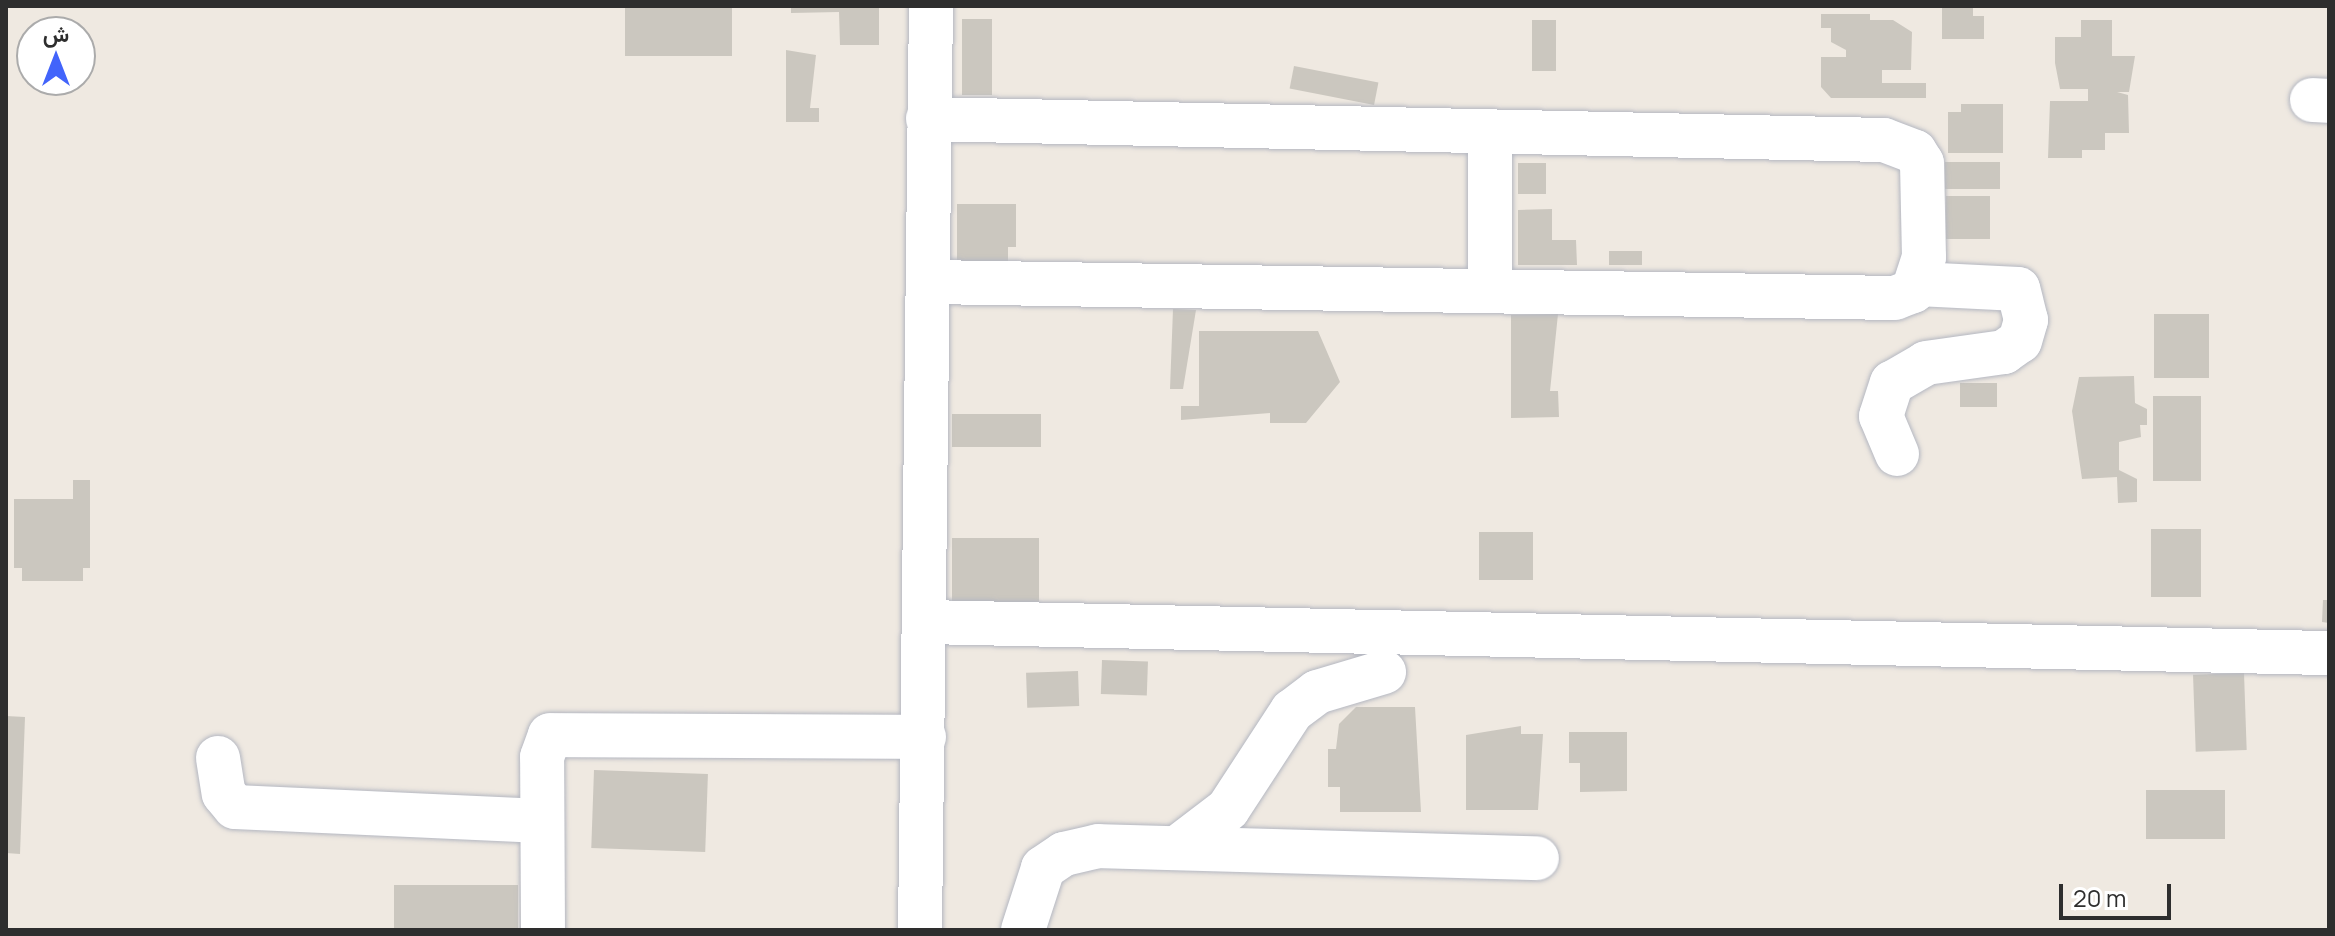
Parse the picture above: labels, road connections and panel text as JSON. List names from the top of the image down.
{
  "scale_bar": "20 m",
  "north": "top"
}
